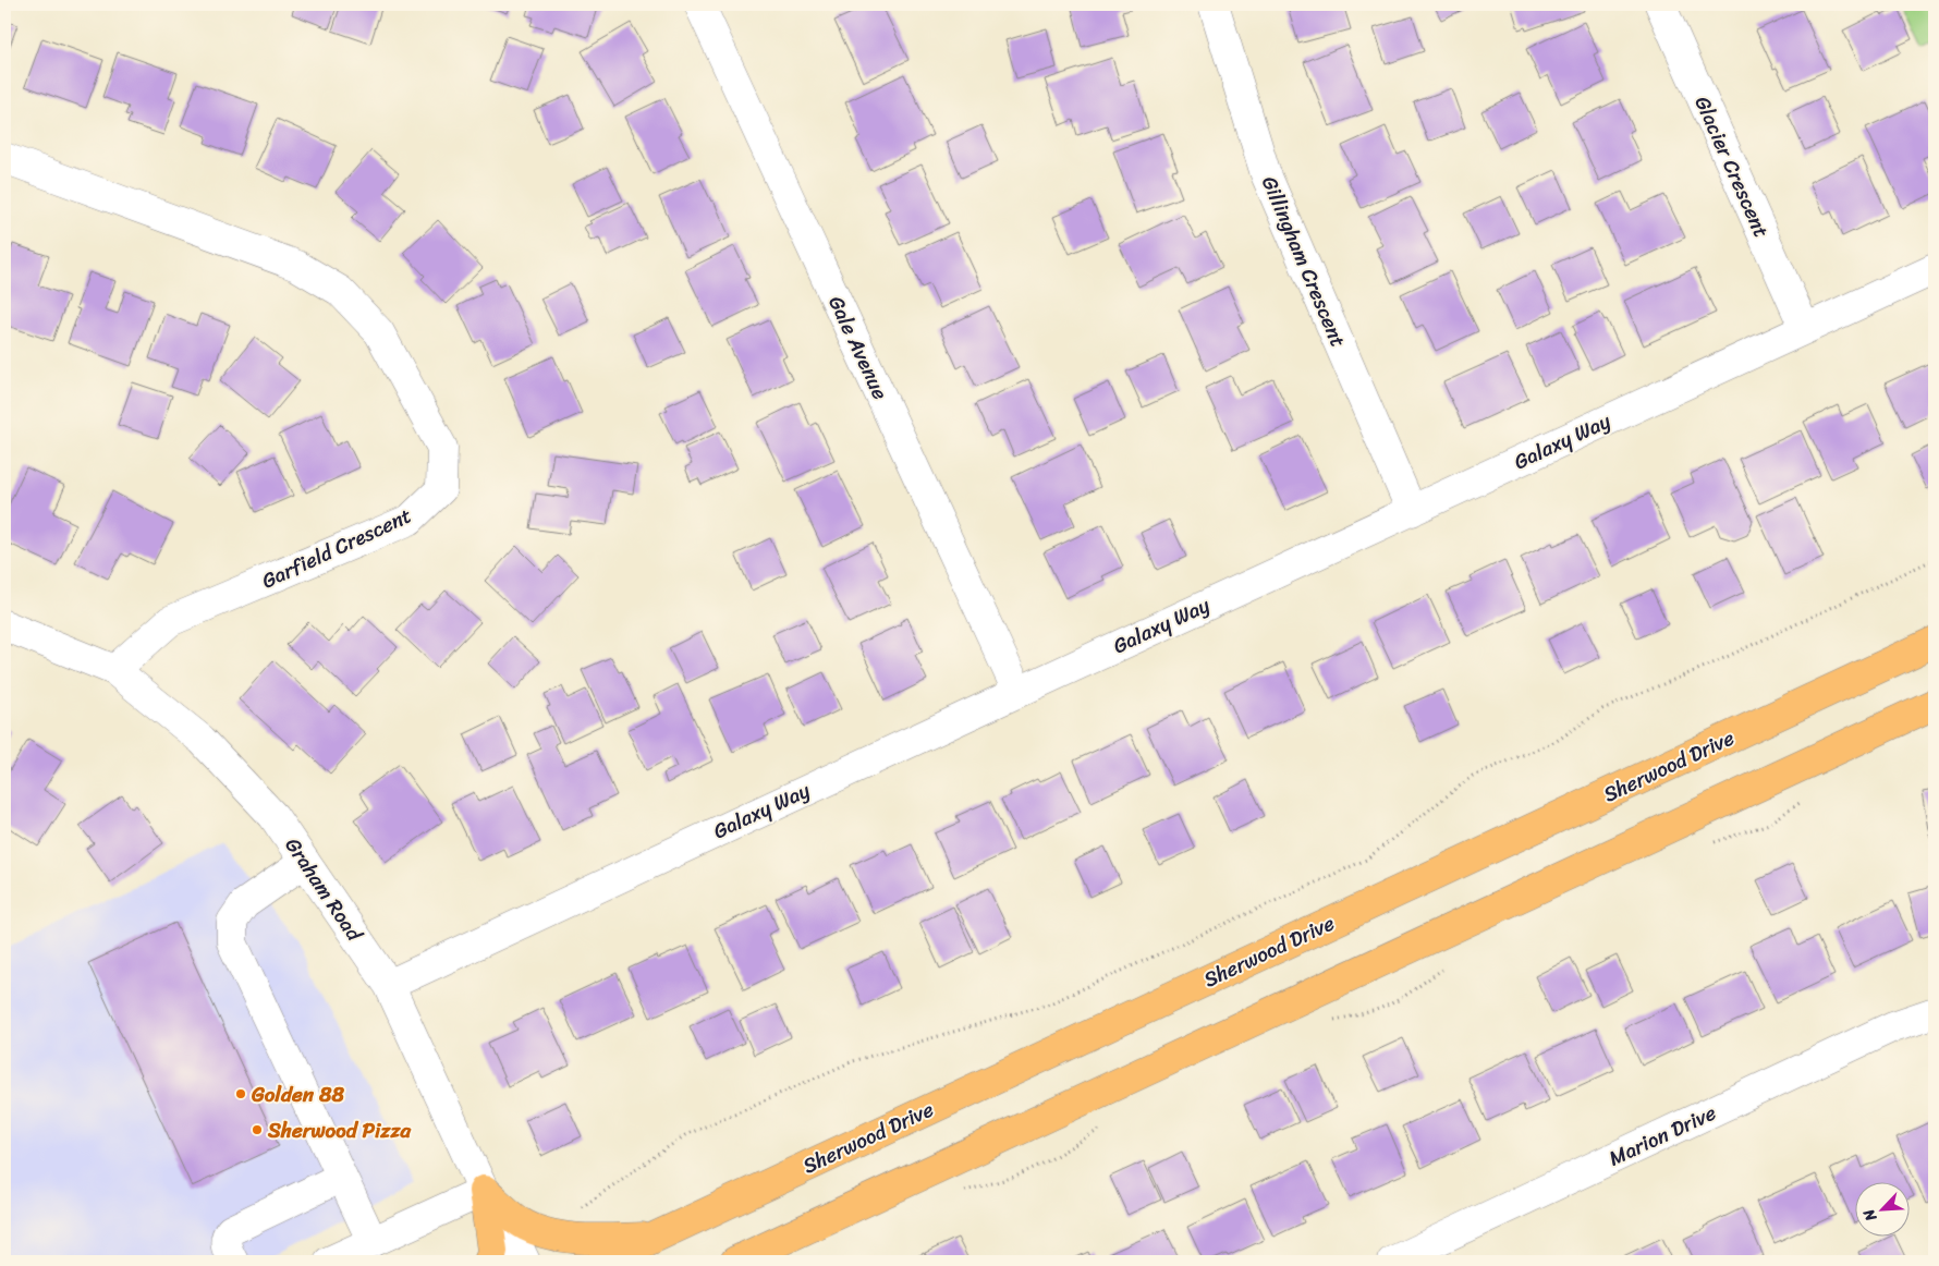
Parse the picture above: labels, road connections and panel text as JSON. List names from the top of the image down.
{
  "streets": {
    "main road": ["Sherwood Drive"],
    "street": [
      "Glacier Crescent",
      "Gillingham Crescent",
      "Gale Avenue",
      "Galaxy Way",
      "Garfield Crescent",
      "Graham Road",
      "Marion Drive"
    ]
  },
  "crossings": [
    ["Glacier Crescent", "Galaxy Way"],
    ["Gillingham Crescent", "Galaxy Way"],
    ["Gale Avenue", "Galaxy Way"],
    ["Galaxy Way", "Graham Road"],
    ["Garfield Crescent", "Graham Road"]
  ],
  "places": ["Golden 88", "Sherwood Pizza"],
  "north": "bottom left"
}
